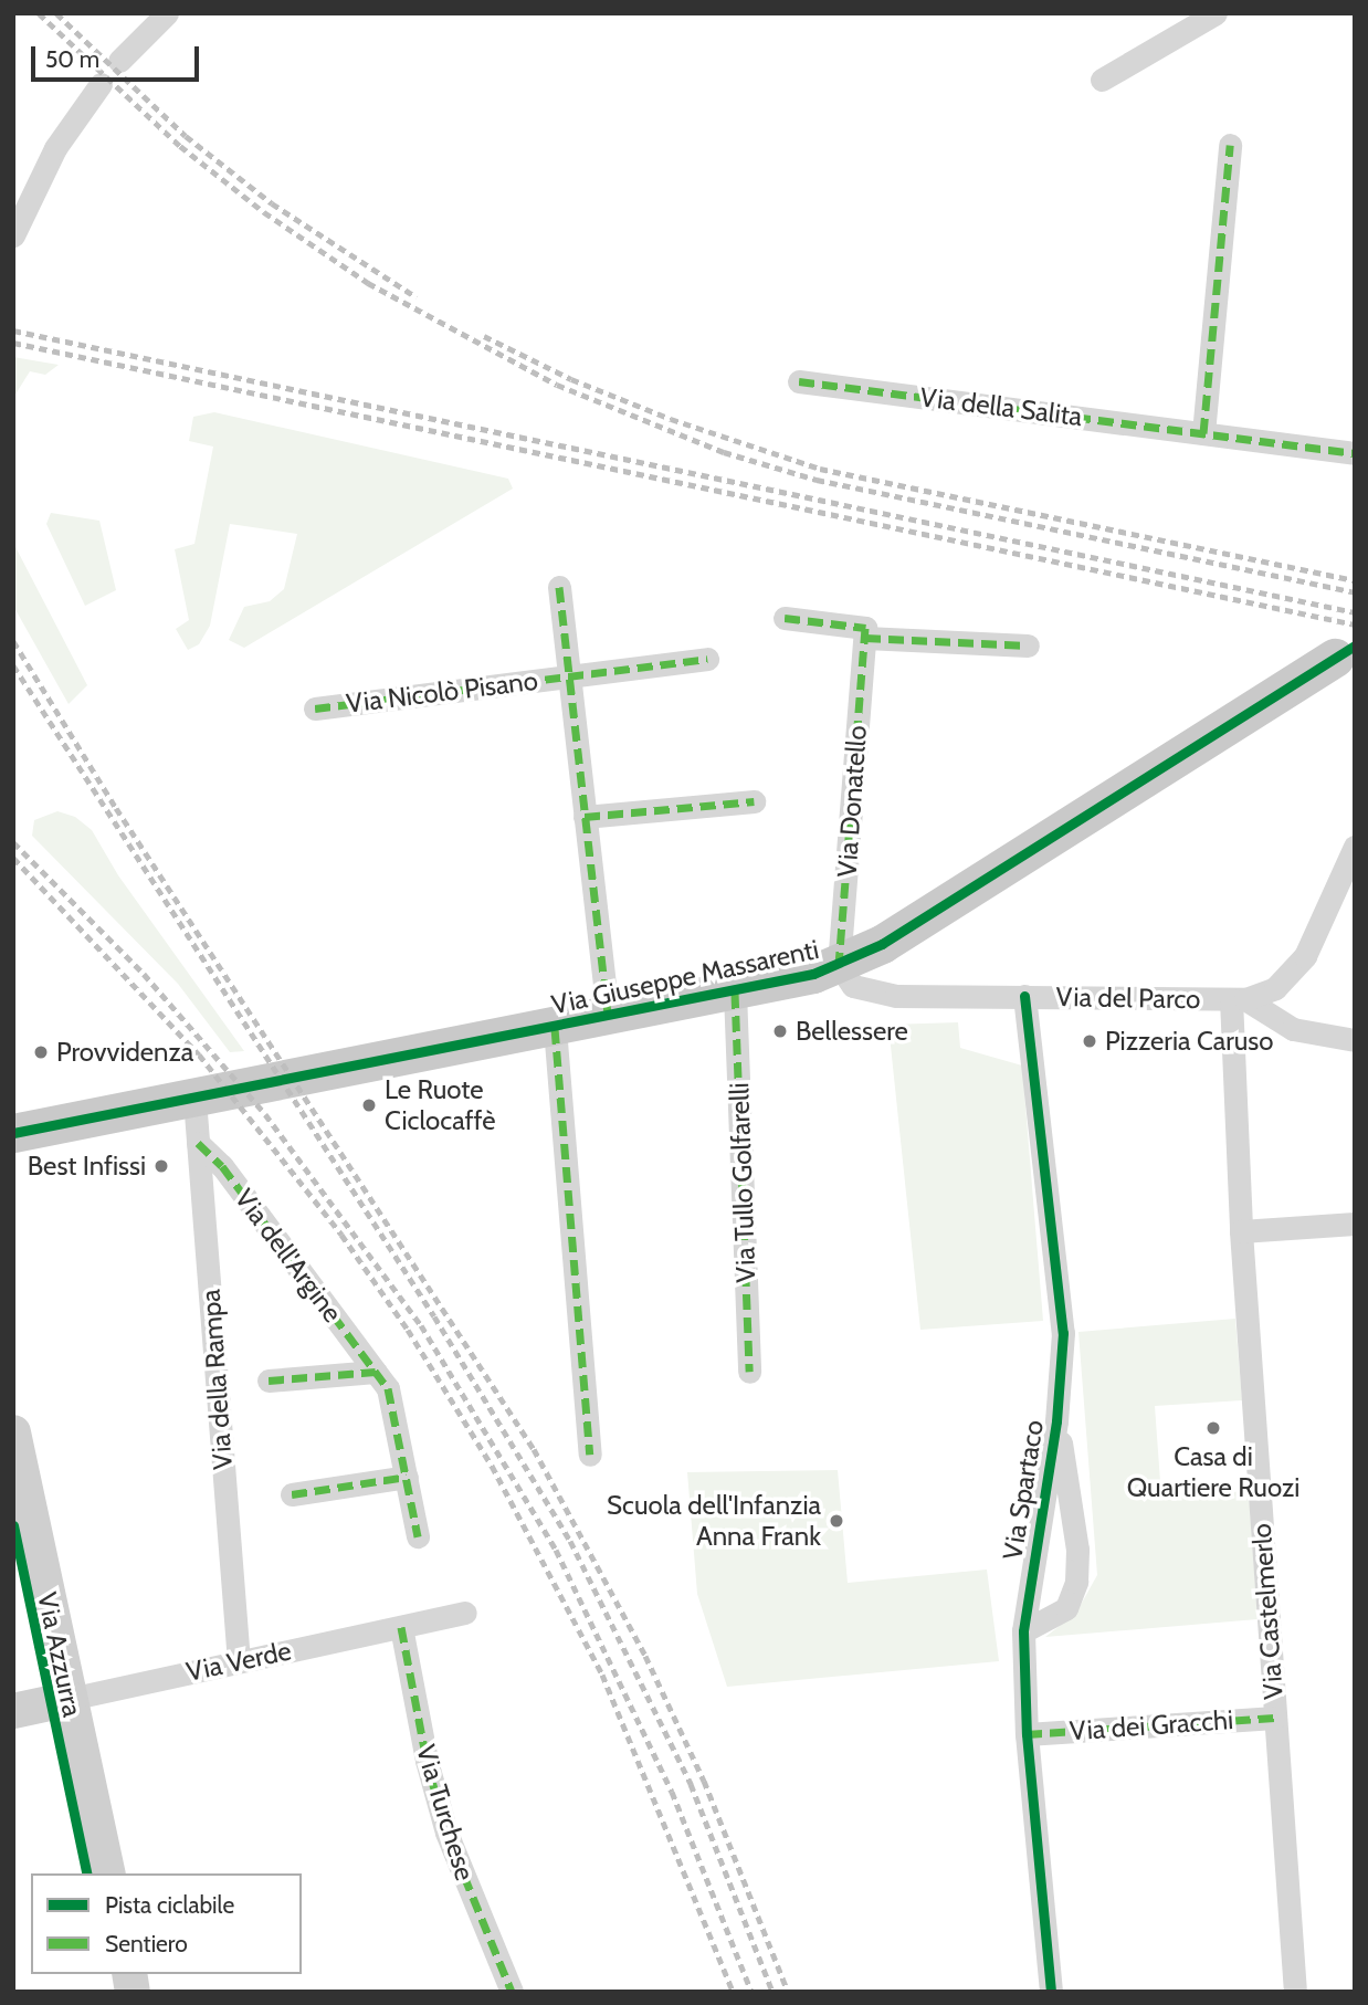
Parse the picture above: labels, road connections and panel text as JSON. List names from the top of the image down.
{
  "streets": {
    "main road": ["Via Giuseppe Massarenti", "Via Azzurra", "Via Verde"],
    "street": [
      "Via della Salita",
      "Via Nicolò Pisano",
      "Via Donatello",
      "Via del Parco",
      "Via Tullo Golfarelli",
      "Via dell'Argine",
      "Via della Rampa",
      "Via Spartaco",
      "Via Castelmerlo",
      "Via dei Gracchi",
      "Via Turchese"
    ]
  },
  "crossings": [
    ["Via Nicolò Pisano", "Via Giuseppe Massarenti"],
    ["Via Donatello", "Via Giuseppe Massarenti"],
    ["Via Donatello", "Via del Parco"],
    ["Via Giuseppe Massarenti", "Via del Parco"],
    ["Via Giuseppe Massarenti", "Via Tullo Golfarelli"],
    ["Via Giuseppe Massarenti", "Via della Rampa"],
    ["Via del Parco", "Via Spartaco"],
    ["Via del Parco", "Via Castelmerlo"],
    ["Via dell'Argine", "Via della Rampa"],
    ["Via della Rampa", "Via Verde"],
    ["Via Spartaco", "Via dei Gracchi"],
    ["Via Castelmerlo", "Via dei Gracchi"],
    ["Via Azzurra", "Via Verde"],
    ["Via Verde", "Via Turchese"]
  ],
  "places": [
    "Bellessere",
    "Pizzeria Caruso",
    "Provvidenza",
    "Le Ruote Ciclocaffè",
    "Best Infissi",
    "Casa di Quartiere Ruozi",
    "Scuola dell'Infanzia Anna Frank"
  ],
  "legend": ["Pista ciclabile", "Sentiero"],
  "scale_bar": "50 m"
}
